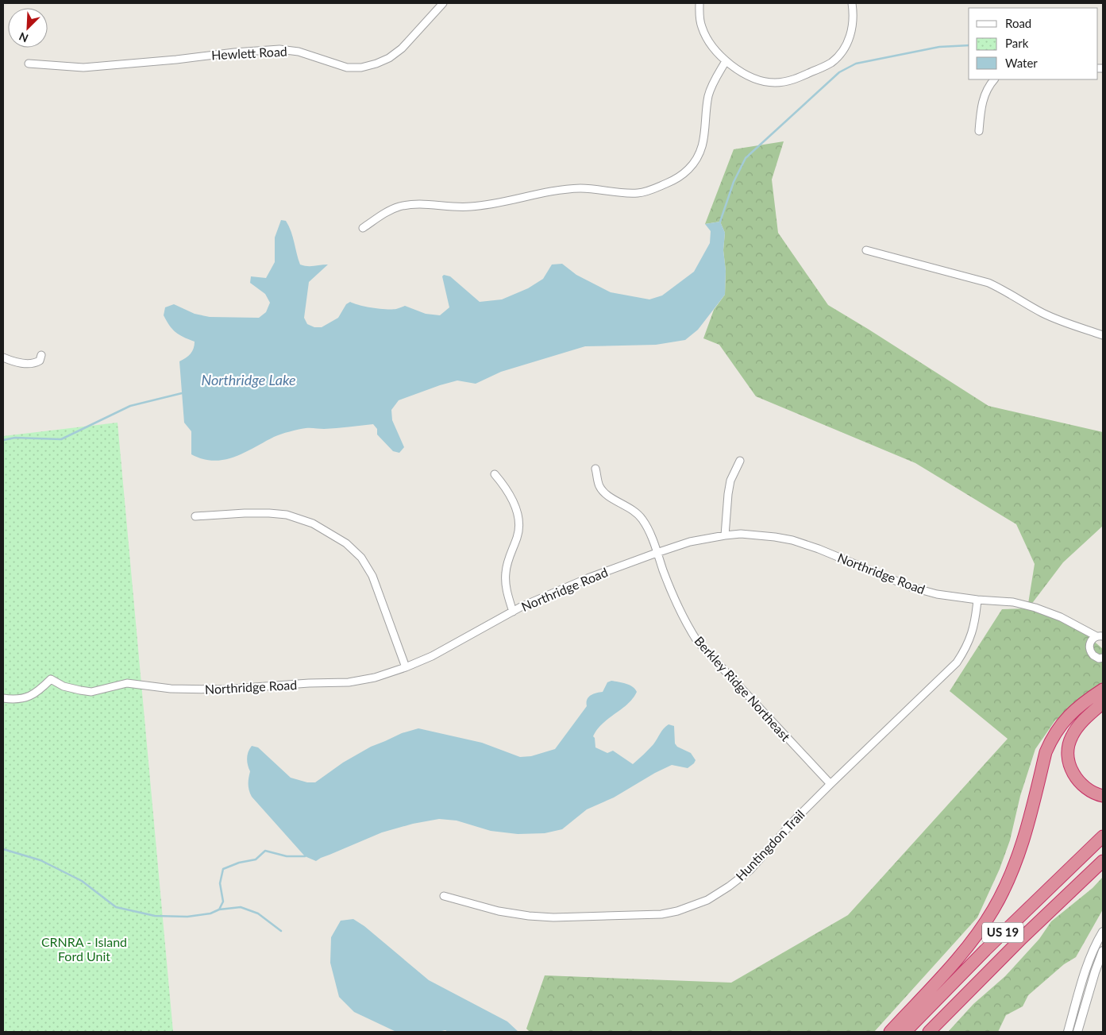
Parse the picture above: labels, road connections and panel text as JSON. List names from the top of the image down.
{
  "streets": {
    "highway": ["US 19"],
    "street": [
      "Hewlett Road",
      "Northridge Road",
      "Berkley Ridge Northeast",
      "Huntingdon Trail"
    ]
  },
  "crossings": [
    ["Northridge Road", "Berkley Ridge Northeast"],
    ["Northridge Road", "Huntingdon Trail"],
    ["Berkley Ridge Northeast", "Huntingdon Trail"]
  ],
  "water": ["Northridge Lake"],
  "parks": ["CRNRA - Island Ford Unit"],
  "legend": ["Road", "Park", "Water"],
  "north": "bottom left"
}
